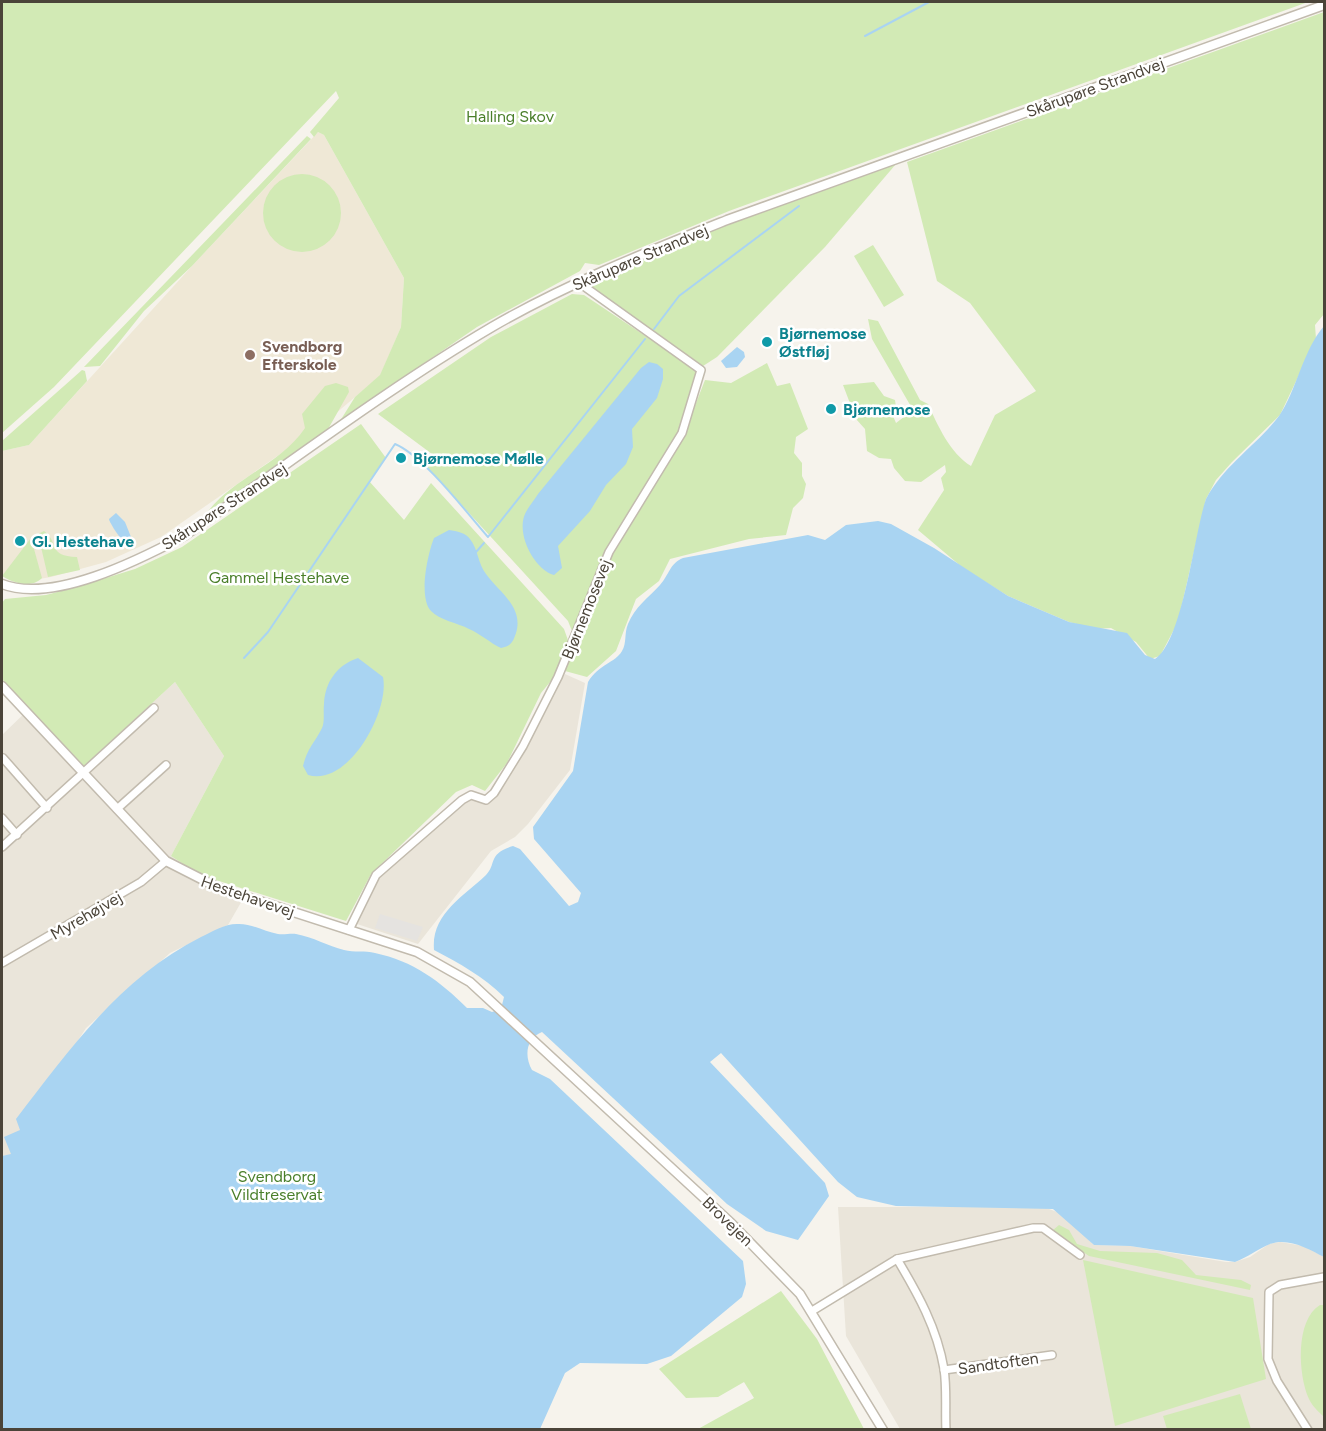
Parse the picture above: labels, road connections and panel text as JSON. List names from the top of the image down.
{
  "streets": {
    "street": [
      "Skårupøre Strandvej",
      "Bjørnemosevej",
      "Hestehavevej",
      "Myrehøjvej",
      "Brovejen",
      "Sandtoften"
    ]
  },
  "crossings": [
    ["Skårupøre Strandvej", "Bjørnemosevej"],
    ["Bjørnemosevej", "Hestehavevej"],
    ["Hestehavevej", "Myrehøjvej"],
    ["Hestehavevej", "Brovejen"]
  ],
  "parks": ["Halling Skov", "Gammel Hestehave", "Svendborg Vildtreservat"],
  "places": [
    "Bjørnemose Østfløj",
    "Svendborg Efterskole",
    "Bjørnemose",
    "Bjørnemose Mølle",
    "Gl. Hestehave"
  ]
}
